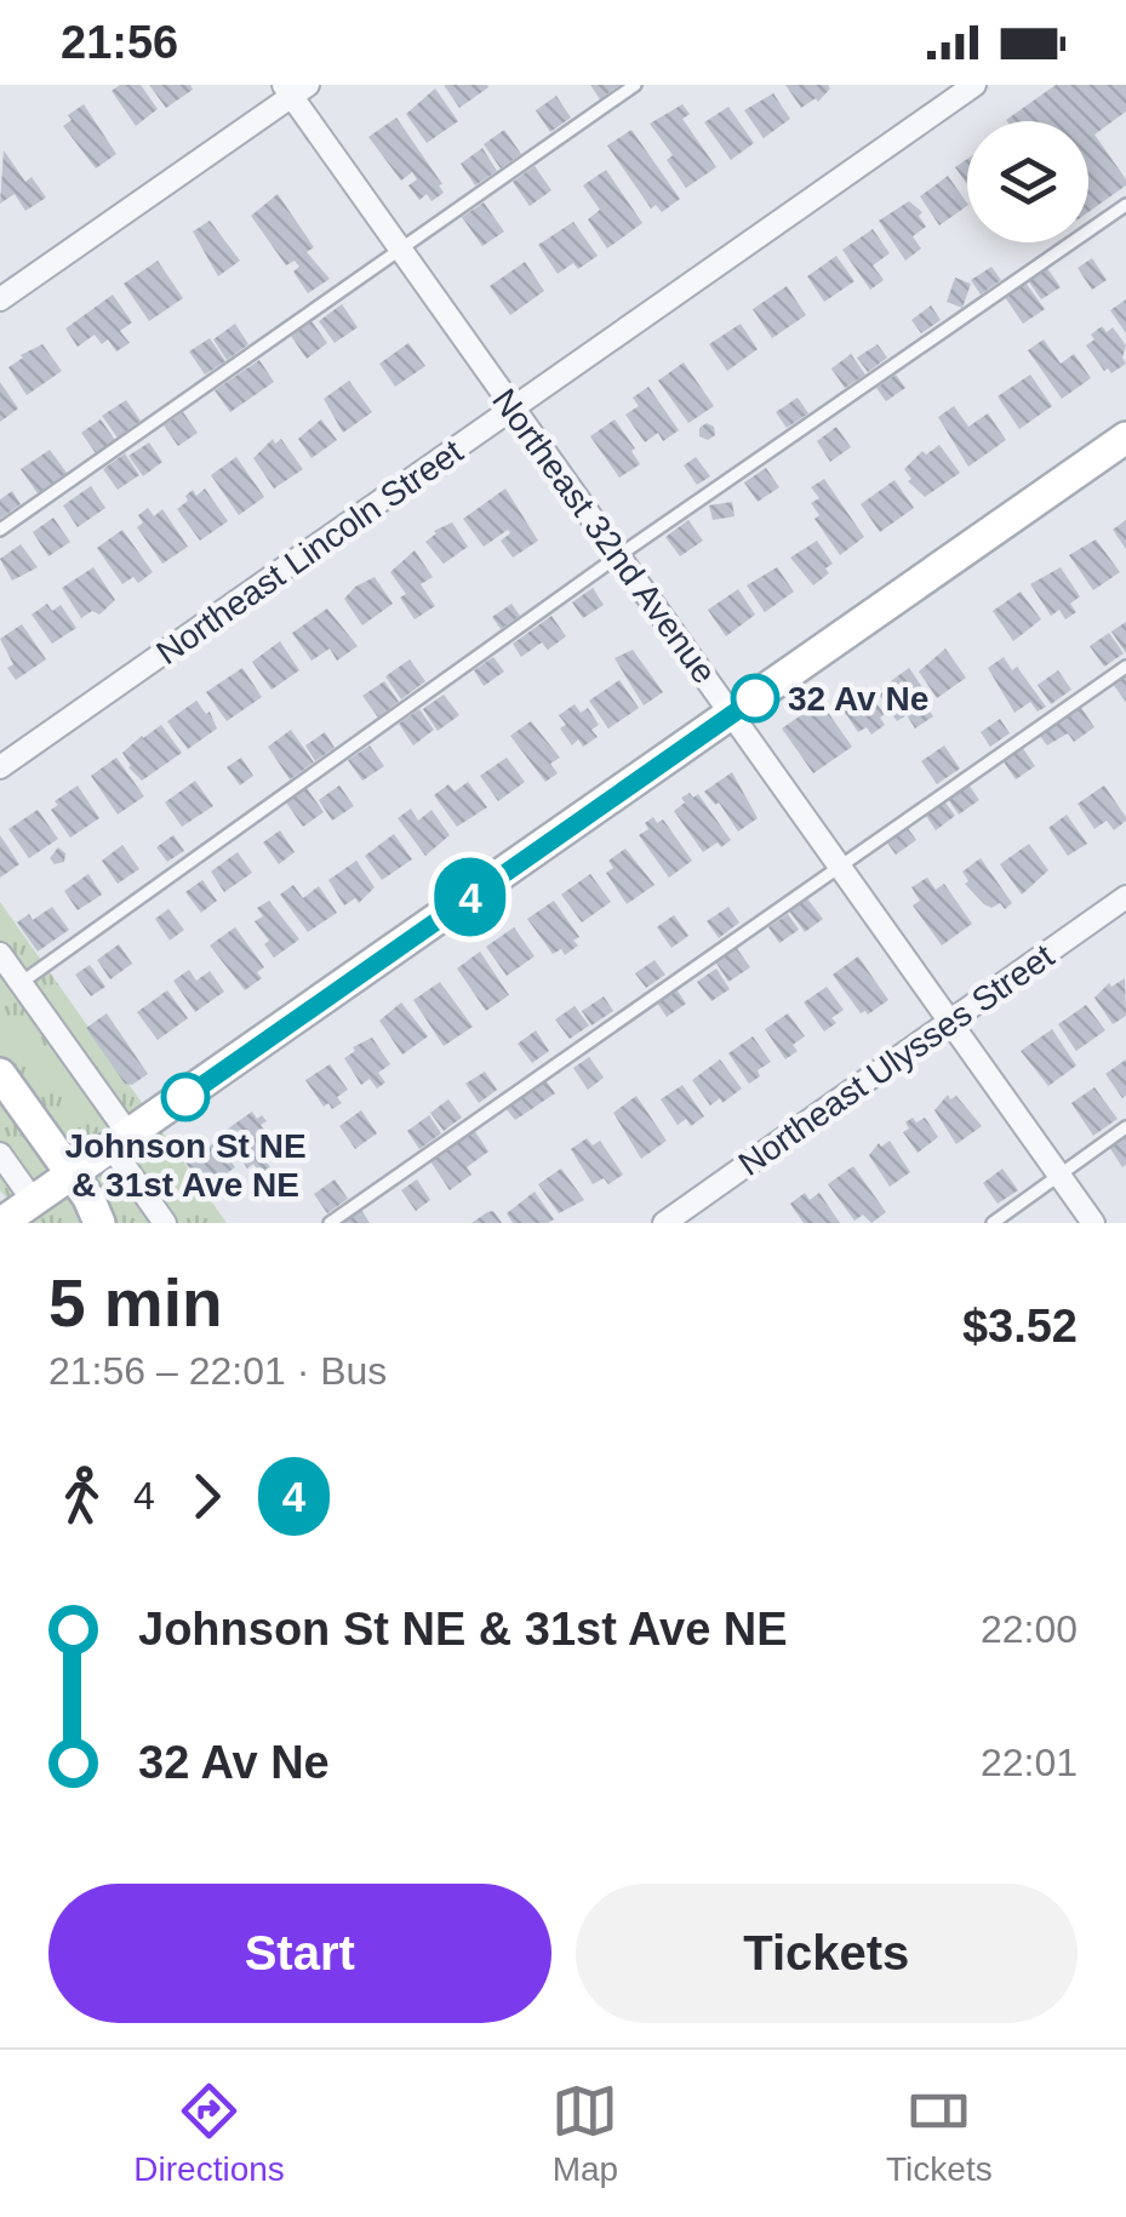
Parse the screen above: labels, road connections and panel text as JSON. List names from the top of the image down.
{
  "streets": {
    "street": ["Northeast 32nd Avenue", "Northeast Lincoln Street", "Northeast Ulysses Street"]
  },
  "crossings": [
    ["Northeast 32nd Avenue", "Northeast Lincoln Street"],
    ["Northeast 32nd Avenue", "Northeast Ulysses Street"]
  ],
  "places": ["32 Av Ne", "Johnson St NE & 31st Ave NE"],
  "lines": ["bus line 4"],
  "page": {
    "status": "21:56",
    "on_map": "4",
    "heading": ["5 min", "21:56 – 22:01 · Bus", "$3.52"],
    "legs": ["4", "4"],
    "list": [
      {
        "name": "Johnson St NE & 31st Ave NE",
        "value": "22:00"
      },
      {
        "name": "32 Av Ne",
        "value": "22:01"
      }
    ],
    "buttons": ["Start", "Tickets"],
    "tabs": ["Directions", "Map", "Tickets"]
  }
}
